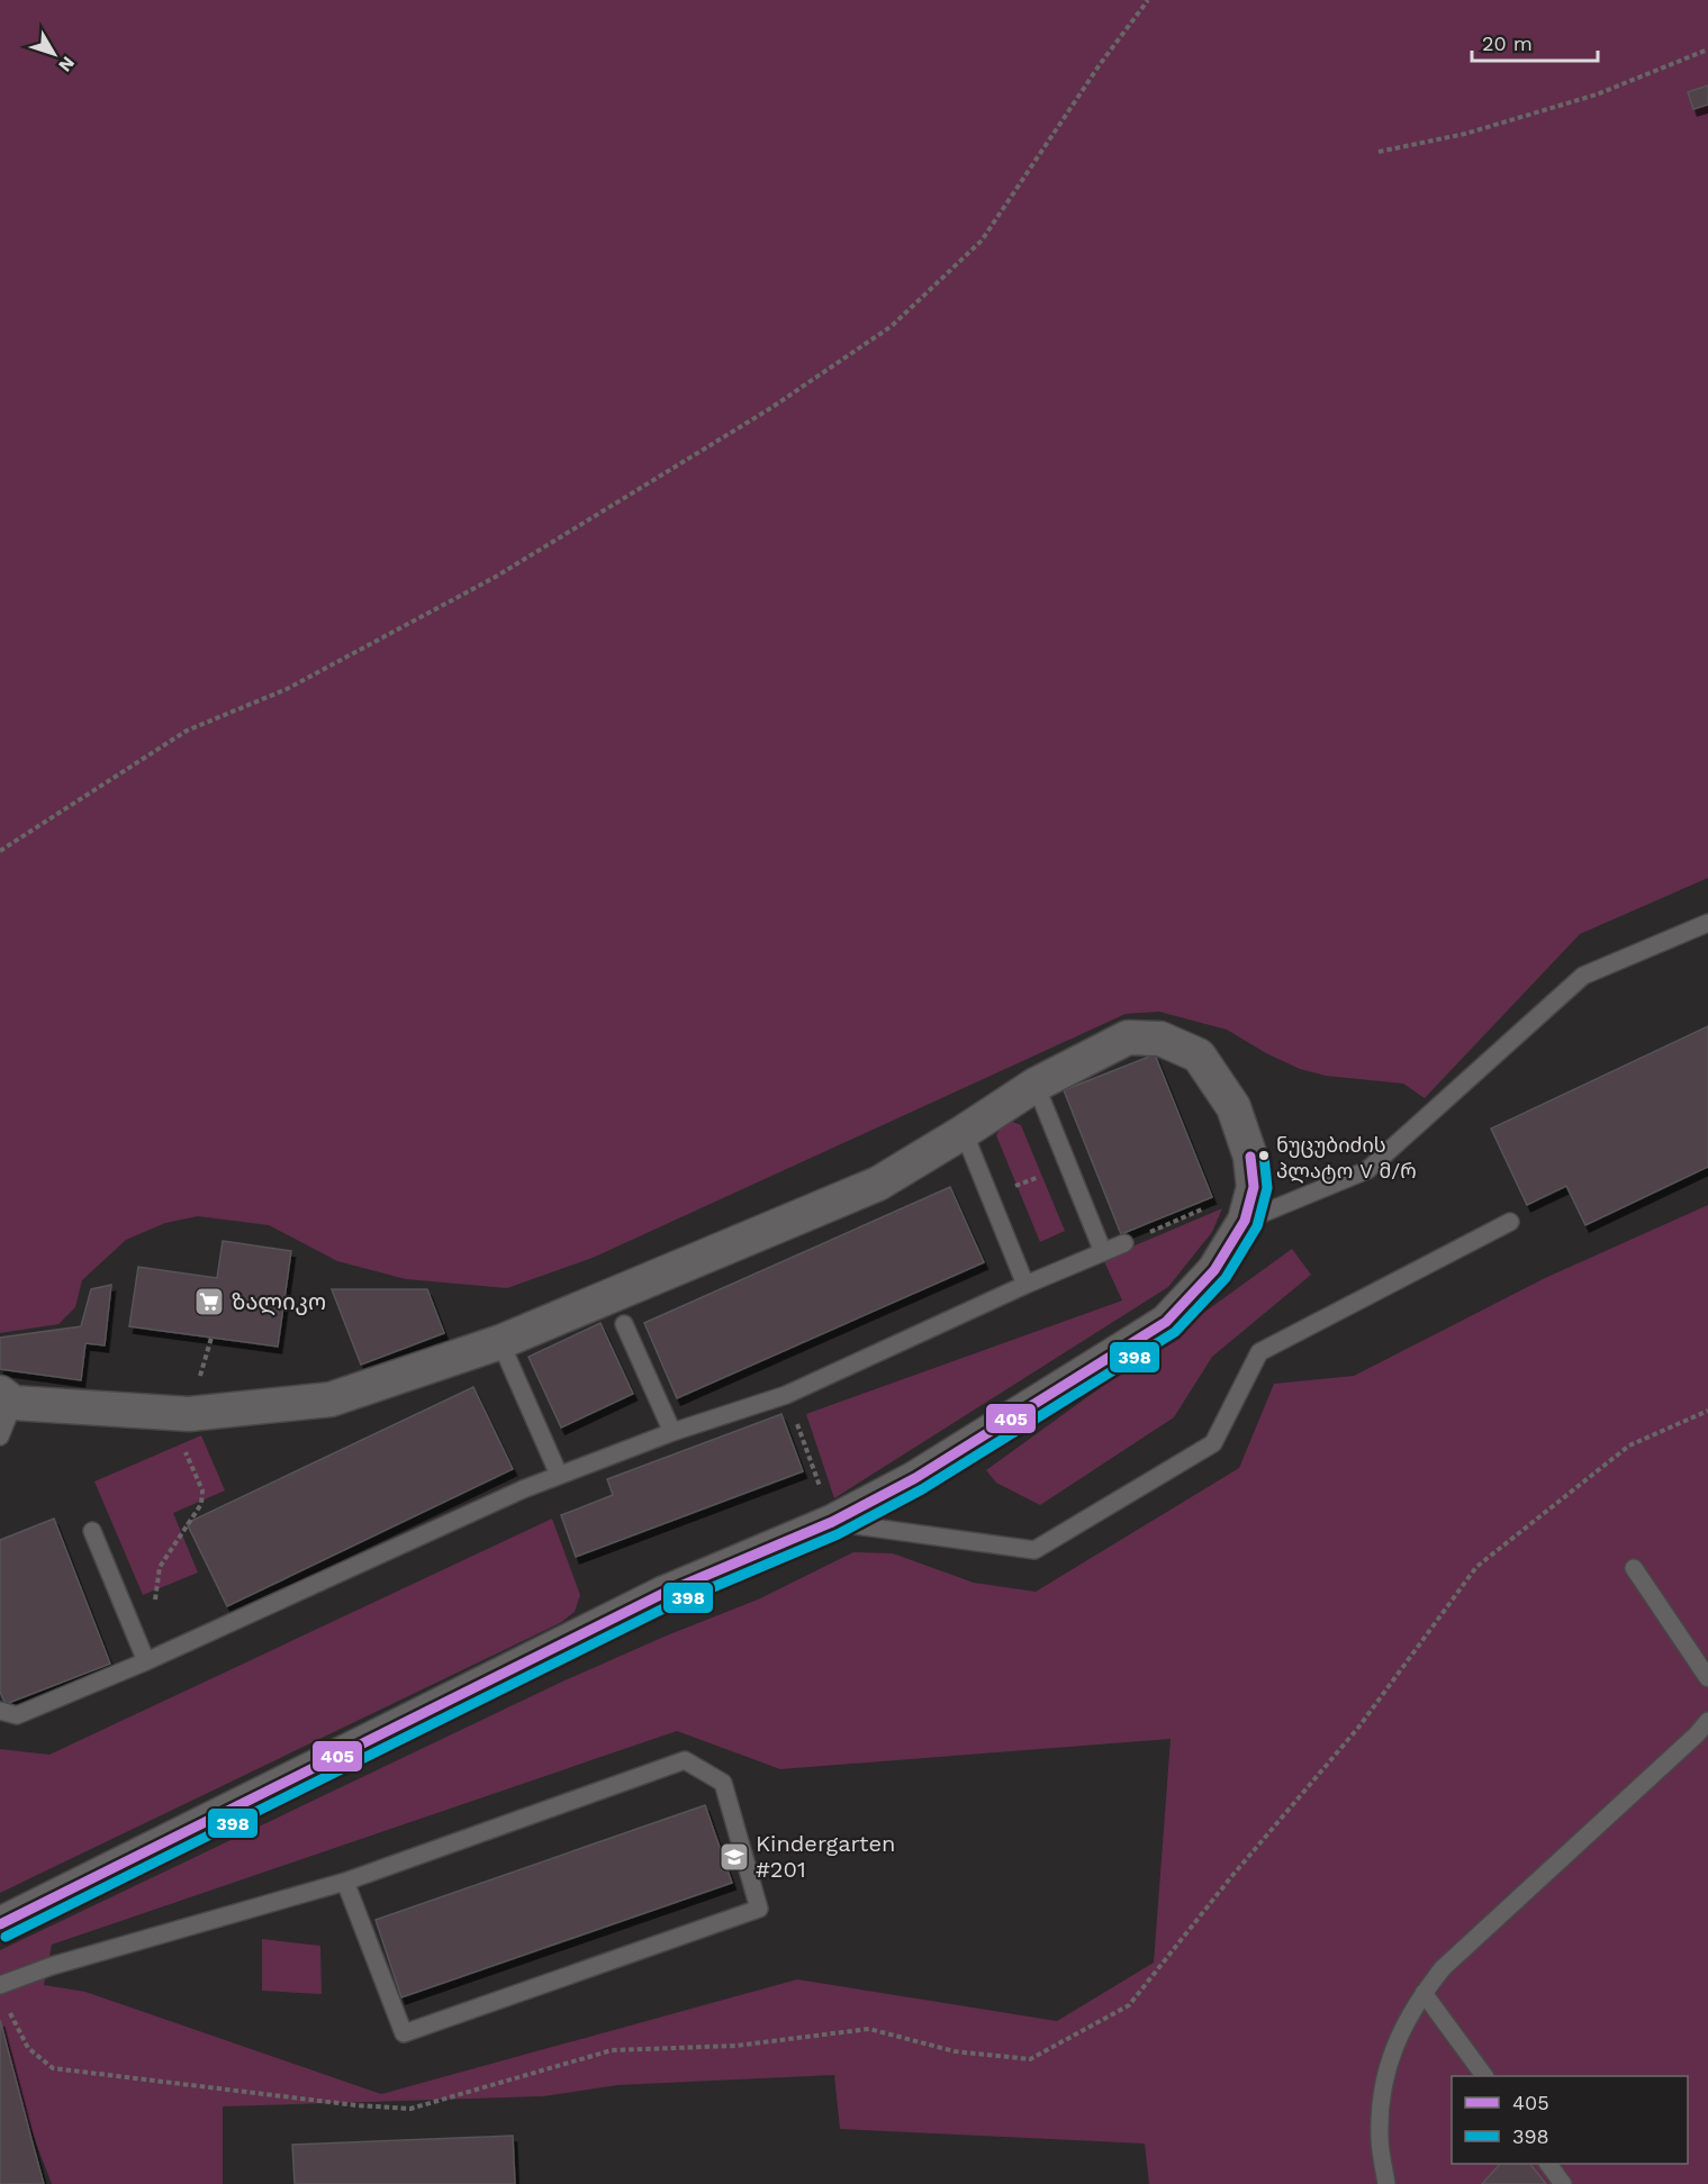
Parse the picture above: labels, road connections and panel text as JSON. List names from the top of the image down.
{
  "places": {
    "other": ["ნუცუბიძის პლატო V მ/რ"],
    "supermarket": ["ზალიკო"],
    "school or university": ["Kindergarten #201"]
  },
  "lines": ["transit line 398", "transit line 405"],
  "legend": ["405", "398"],
  "scale_bar": "20 m",
  "north": "bottom right"
}
